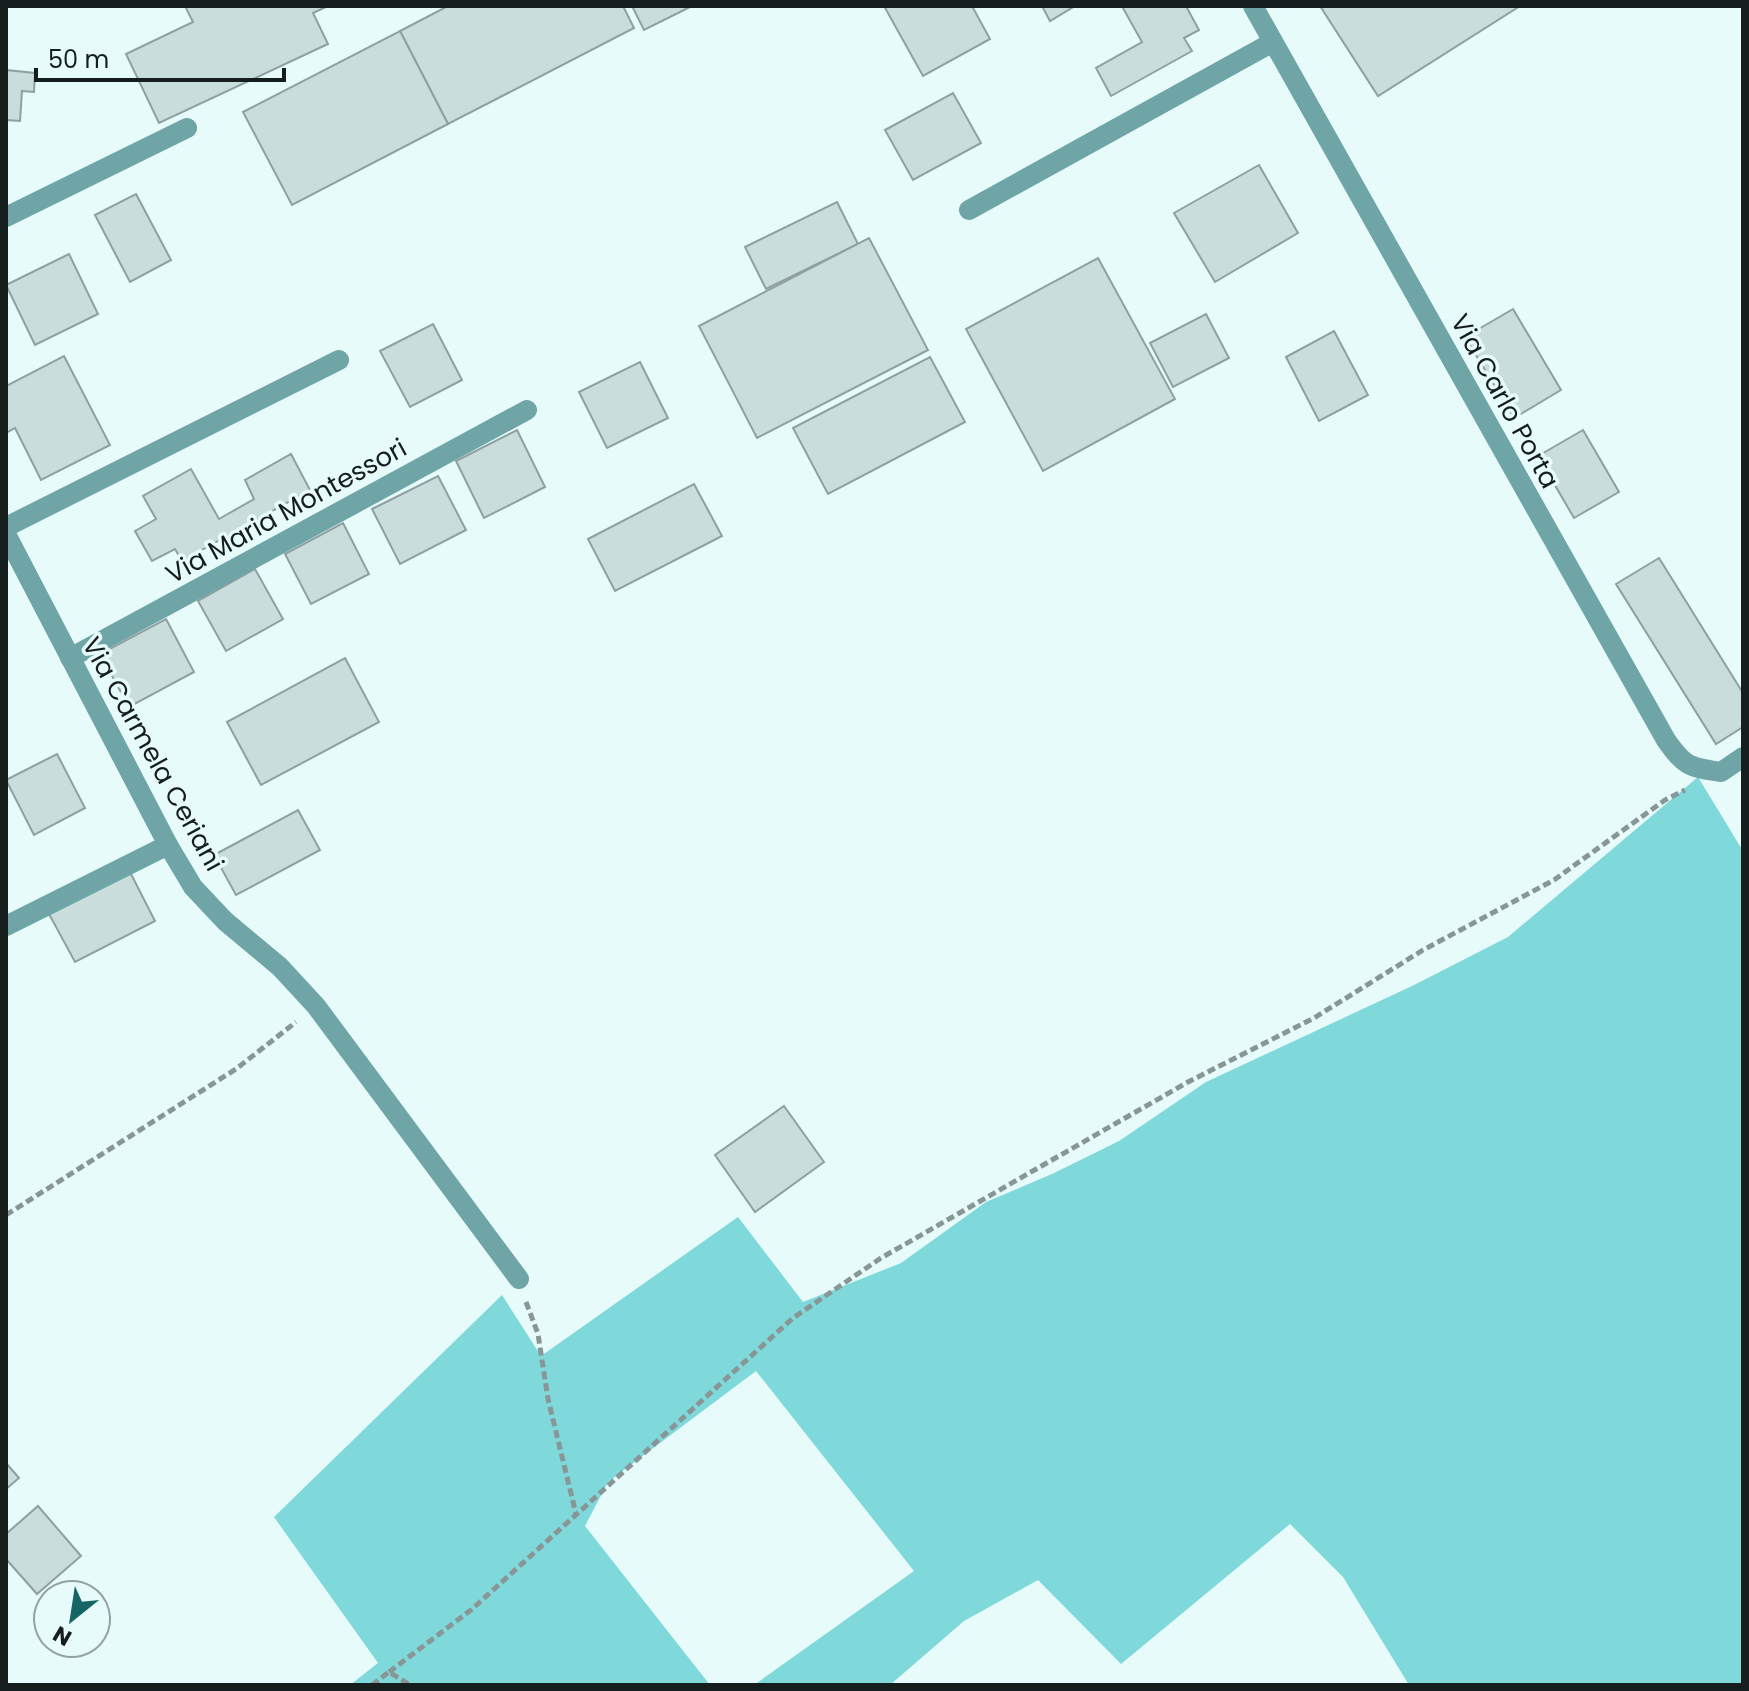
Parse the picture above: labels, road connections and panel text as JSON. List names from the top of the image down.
{
  "streets": {
    "street": ["Via Carlo Porta", "Via Maria Montessori", "Via Carmela Ceriani"]
  },
  "crossings": [
    ["Via Maria Montessori", "Via Carmela Ceriani"]
  ],
  "scale_bar": "50 m",
  "north": "bottom left"
}
